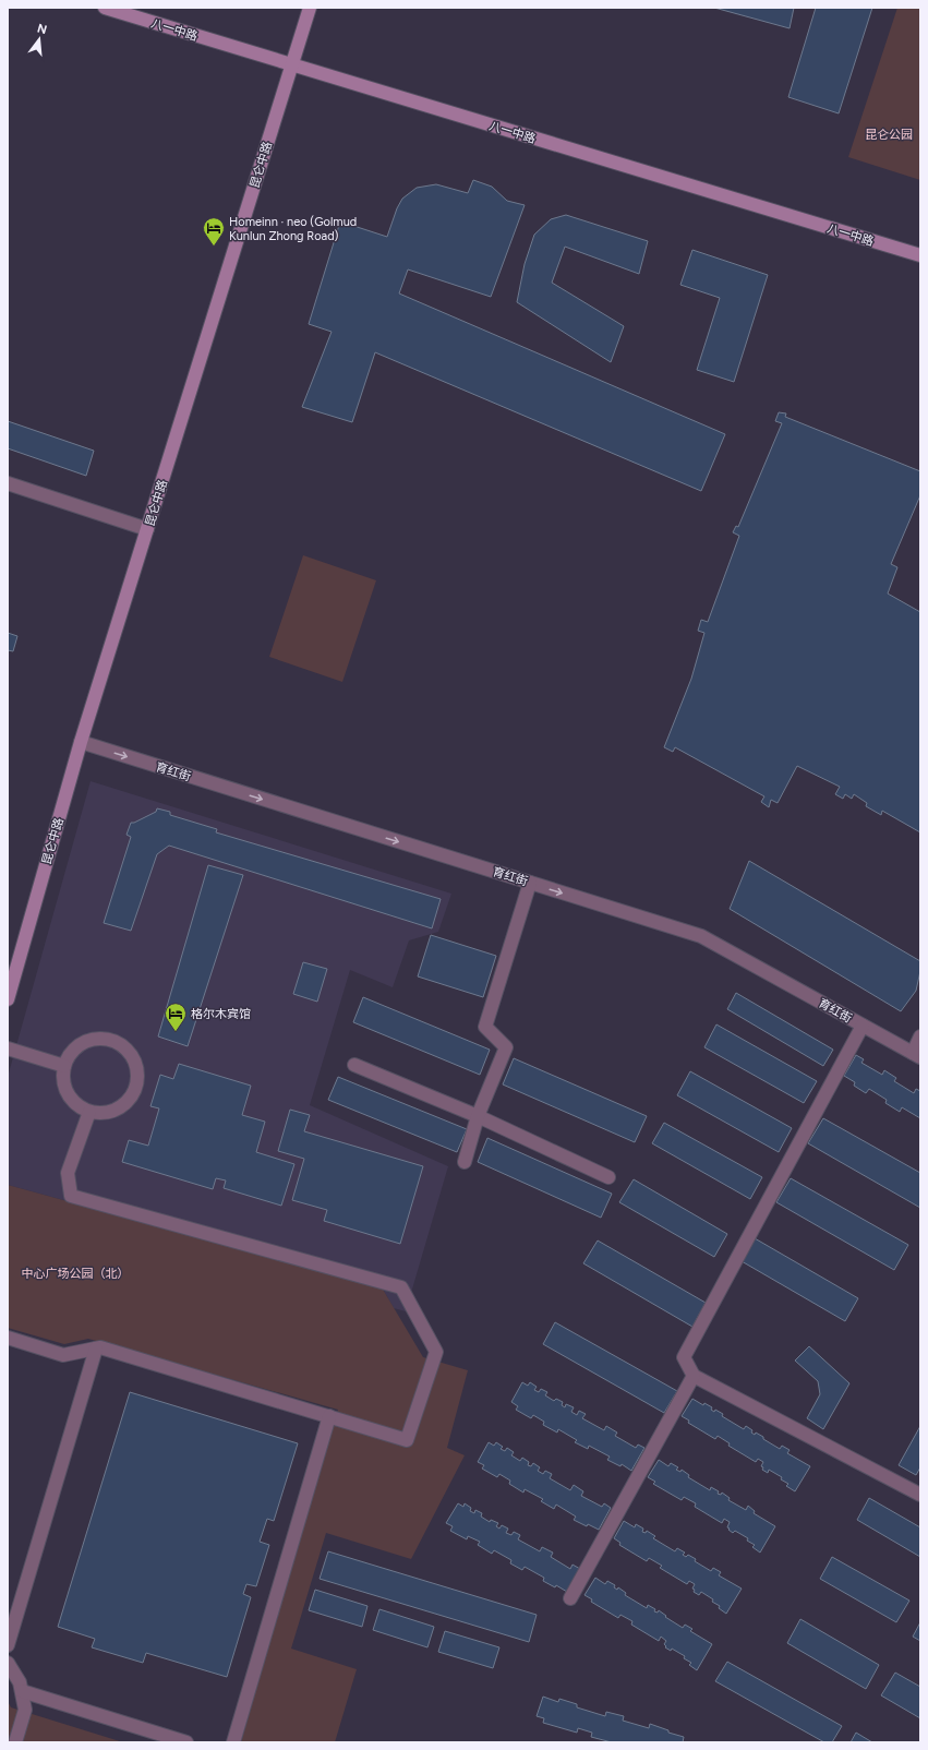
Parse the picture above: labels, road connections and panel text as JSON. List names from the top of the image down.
{
  "streets": {
    "main road": ["八一中路", "昆仑中路"],
    "street": ["育红街"]
  },
  "crossings": [
    ["八一中路", "昆仑中路"],
    ["昆仑中路", "育红街"]
  ],
  "one_way": ["育红街"],
  "parks": ["昆仑公园", "中心广场公园（北）"],
  "places": {
    "hotel": ["Homeinn · neo (Golmud Kunlun Zhong Road)", "格尔木宾馆"]
  },
  "north": "top"
}
